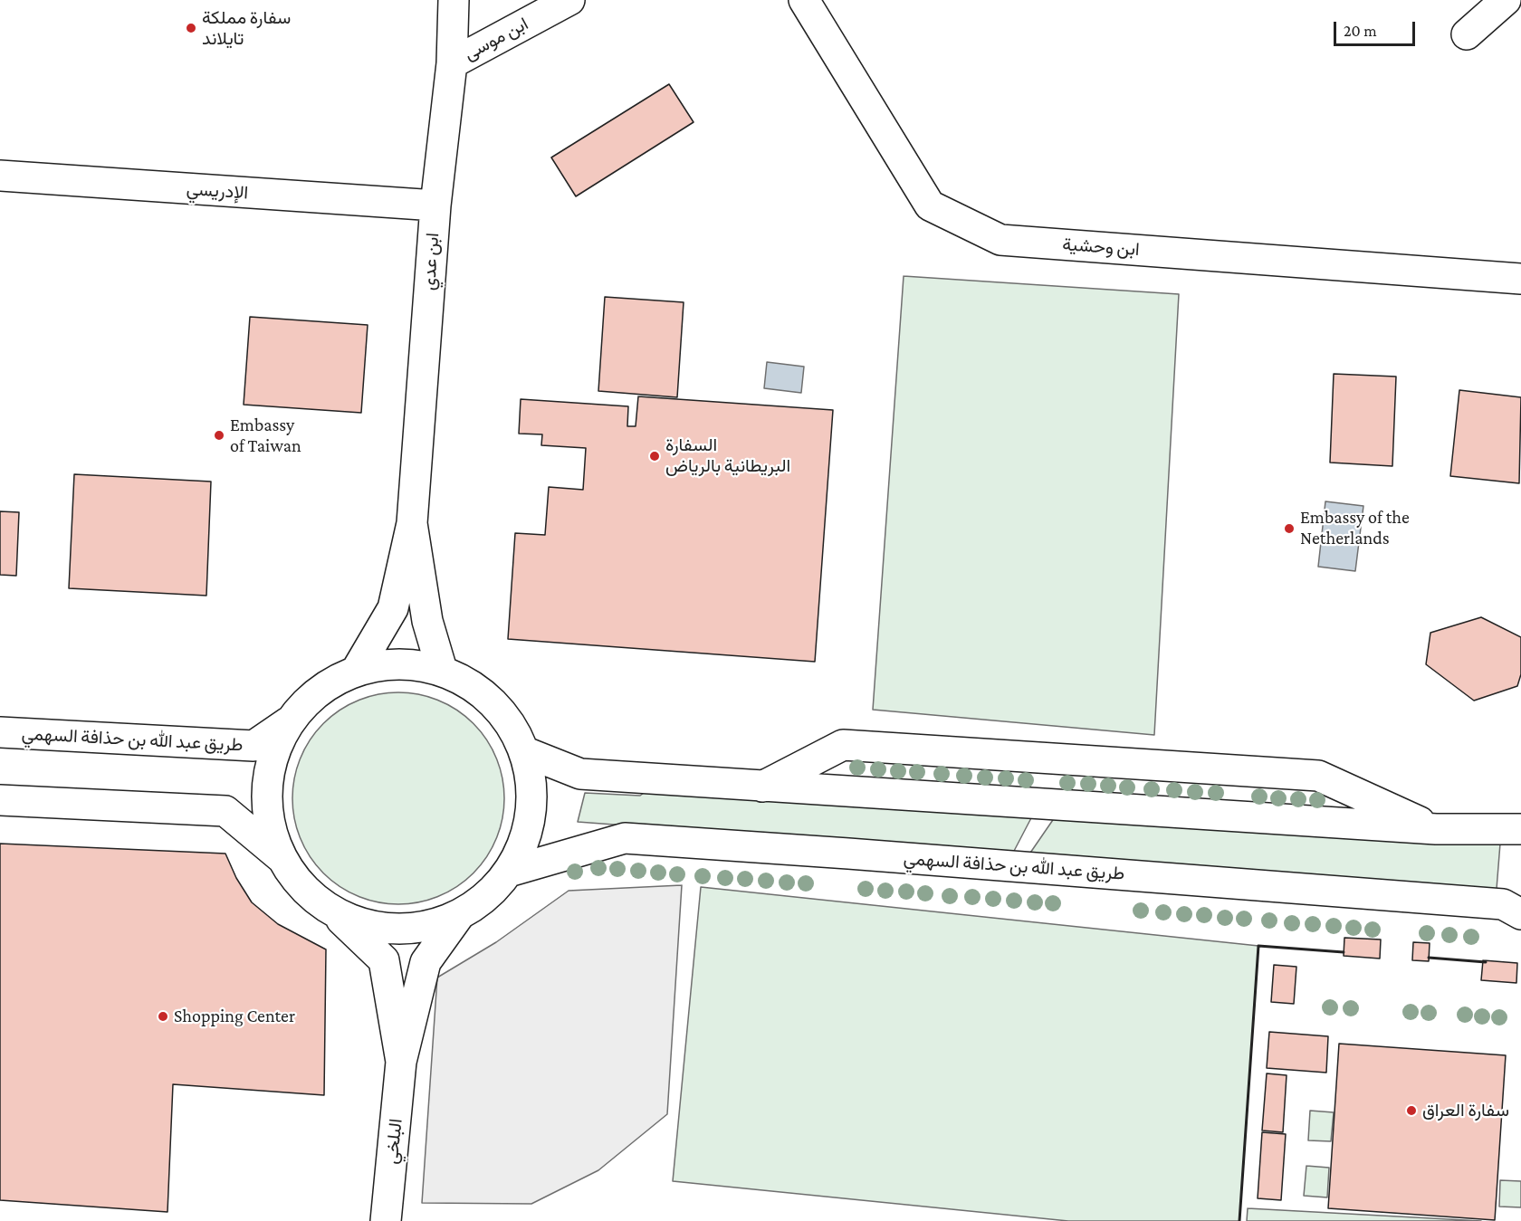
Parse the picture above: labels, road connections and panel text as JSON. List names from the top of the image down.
{
  "streets": {
    "street": [
      "ابن موسى",
      "الإدريسي",
      "ابن وحشية",
      "ابن عدي",
      "طريق عبد الله بن حذافة السهمي",
      "البلخي"
    ]
  },
  "crossings": [
    ["ابن موسى", "ابن عدي"],
    ["الإدريسي", "ابن عدي"]
  ],
  "places": [
    "سفارة مملكة تايلاند",
    "Embassy of Taiwan",
    "السفارة البريطانية بالرياض",
    "Embassy of the Netherlands",
    "Shopping Center",
    "سفارة العراق"
  ],
  "scale_bar": "20 m"
}
